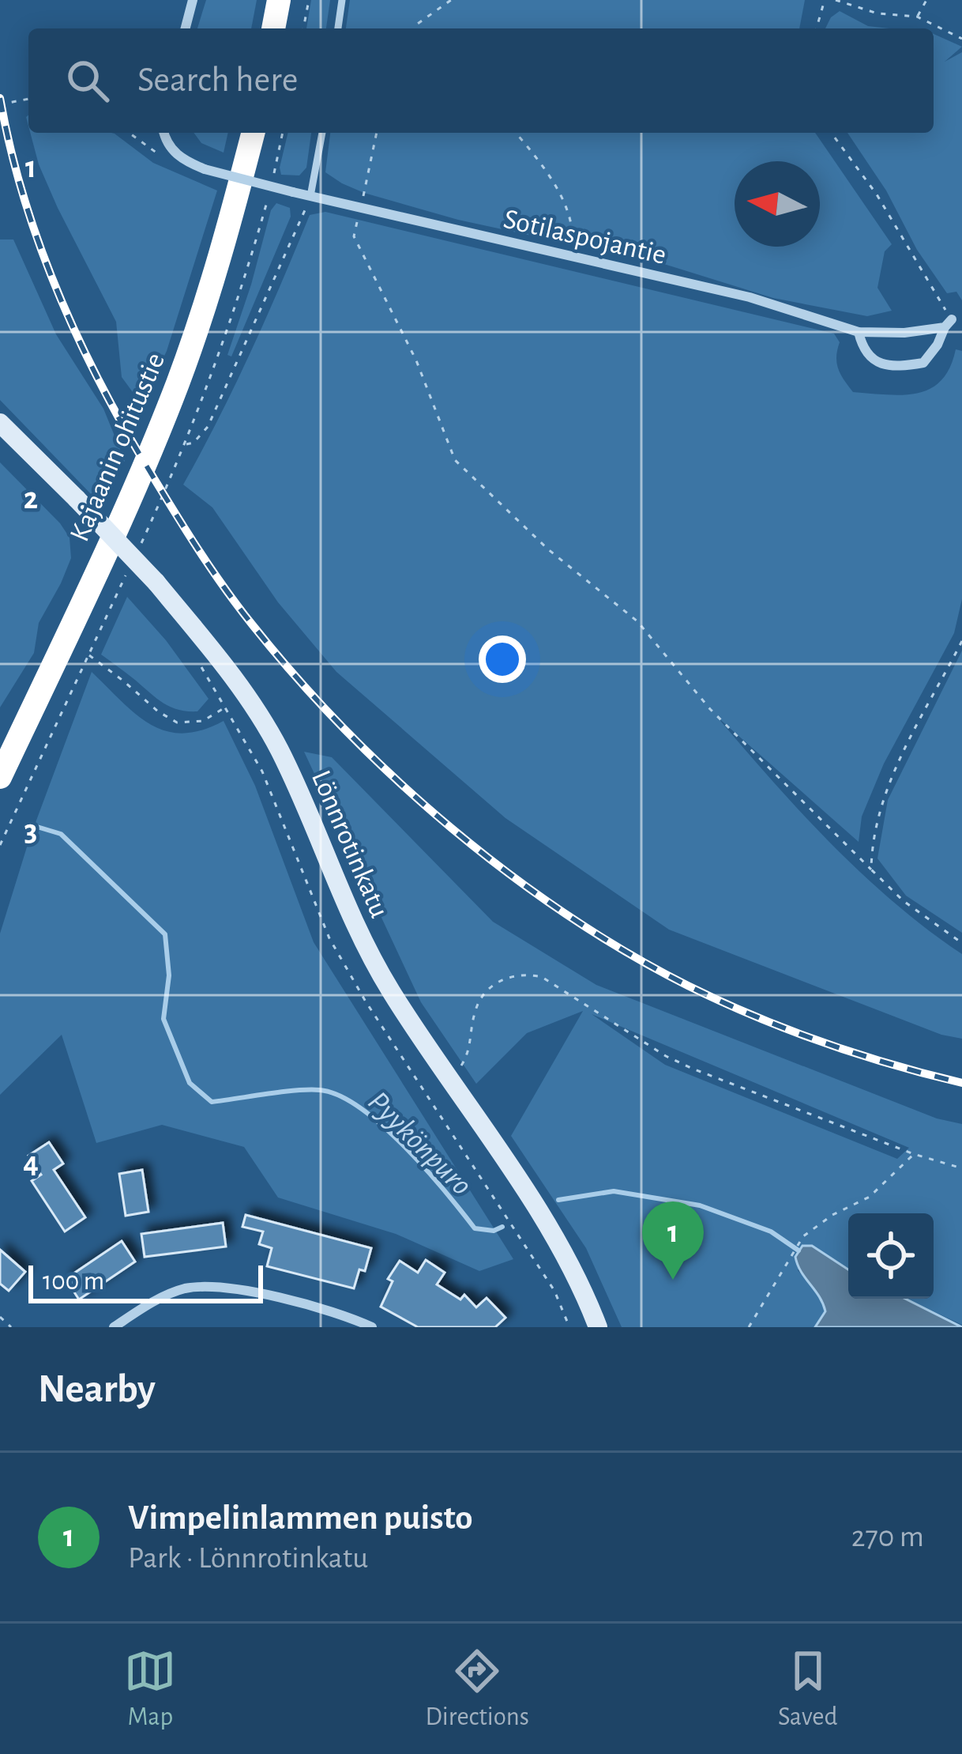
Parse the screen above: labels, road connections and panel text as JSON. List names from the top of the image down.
{
  "streets": {
    "highway": ["Kajaanin ohitustie"],
    "street": ["Sotilaspojantie", "Lönnrotinkatu"]
  },
  "water": ["Pyykönpuro"],
  "scale_bar": "100 m",
  "north": "left",
  "page": {
    "search": "Search here",
    "pins": "1",
    "scale": "100 m",
    "heading": "Nearby",
    "list": [
      {
        "mark": "1",
        "name": "Vimpelinlammen puisto",
        "note": "Park · Lönnrotinkatu",
        "value": "270 m"
      }
    ],
    "nav": ["Map", "Directions", "Saved"]
  },
  "grid": {
    "rows": [
      "1",
      "2",
      "3",
      "4"
    ]
  }
}
